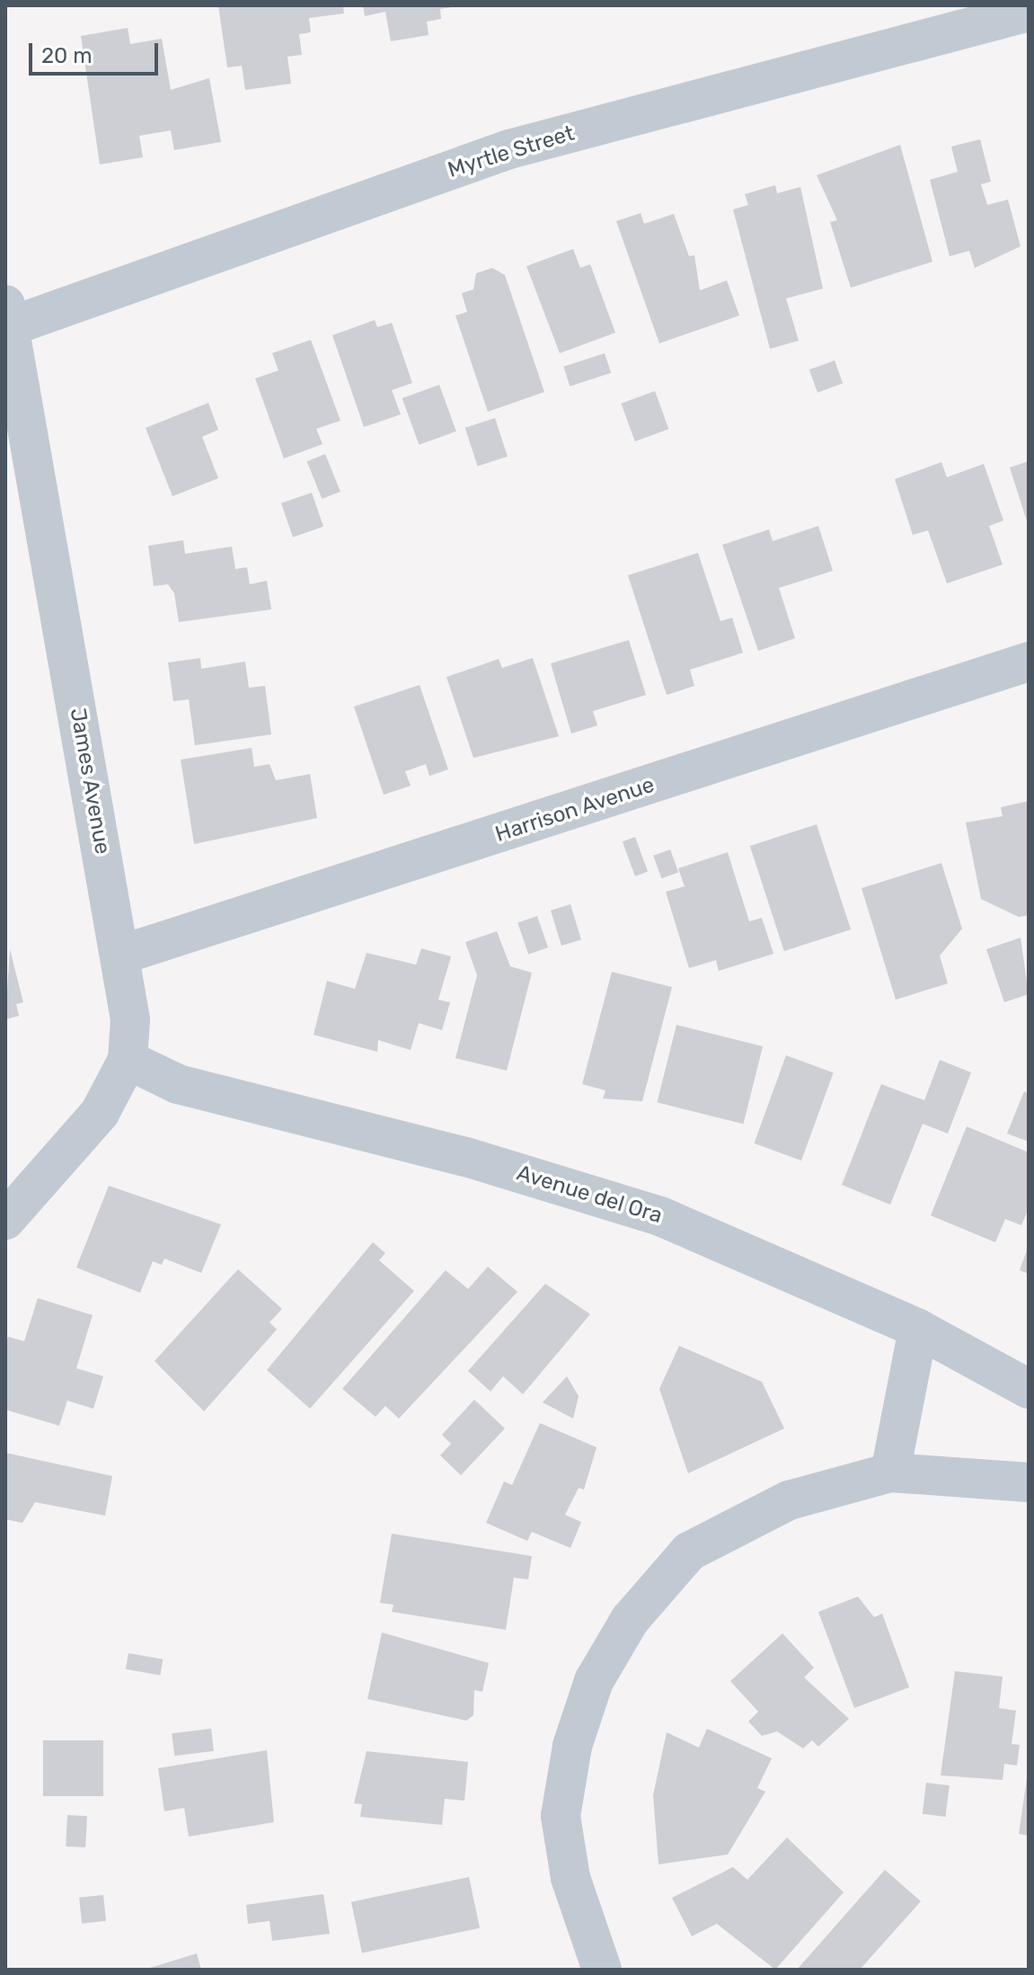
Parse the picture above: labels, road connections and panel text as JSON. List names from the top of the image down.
{
  "streets": {
    "street": [
      "Myrtle Street",
      "James Avenue",
      "Harrison Avenue",
      "Avenue del Ora"
    ]
  },
  "crossings": [
    ["Myrtle Street", "James Avenue"],
    ["James Avenue", "Harrison Avenue"],
    ["James Avenue", "Avenue del Ora"]
  ],
  "scale_bar": "20 m"
}
